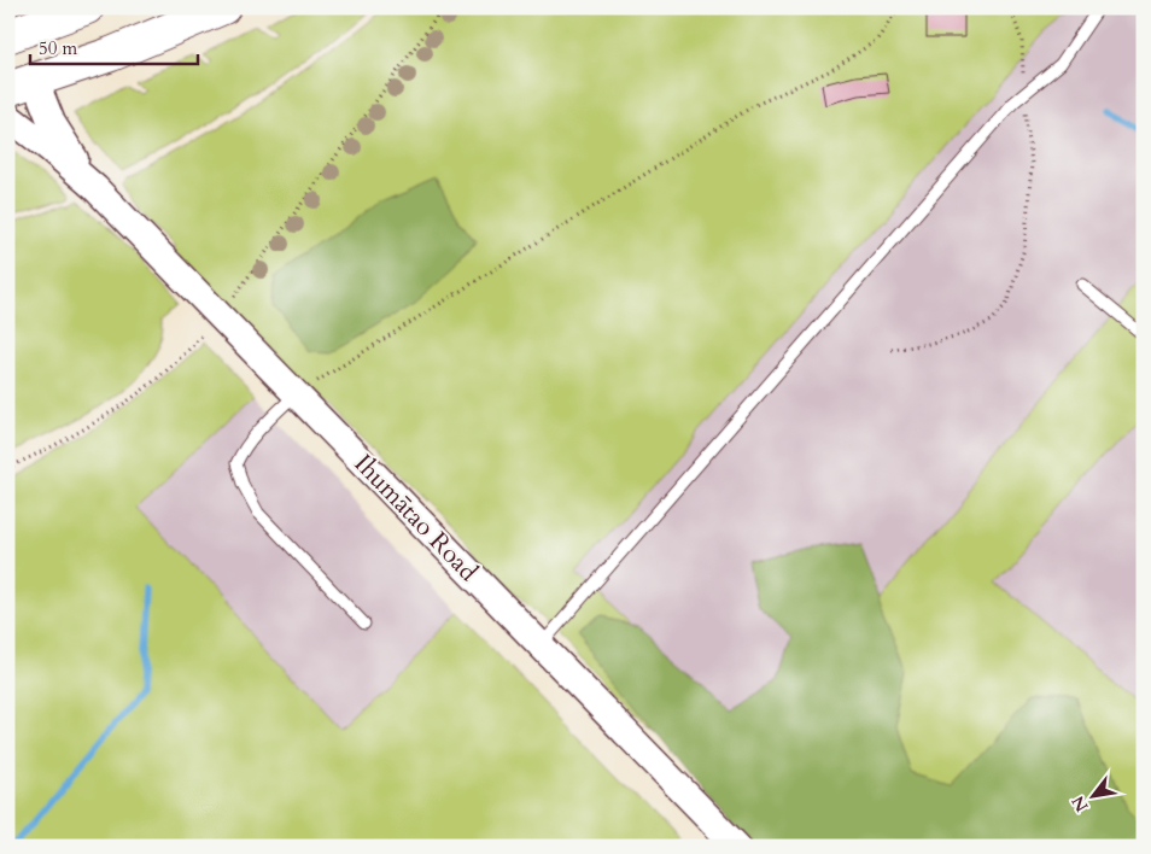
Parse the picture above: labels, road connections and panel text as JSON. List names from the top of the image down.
{
  "streets": {
    "street": ["Ihumātao Road"]
  },
  "scale_bar": "50 m",
  "north": "bottom left"
}
